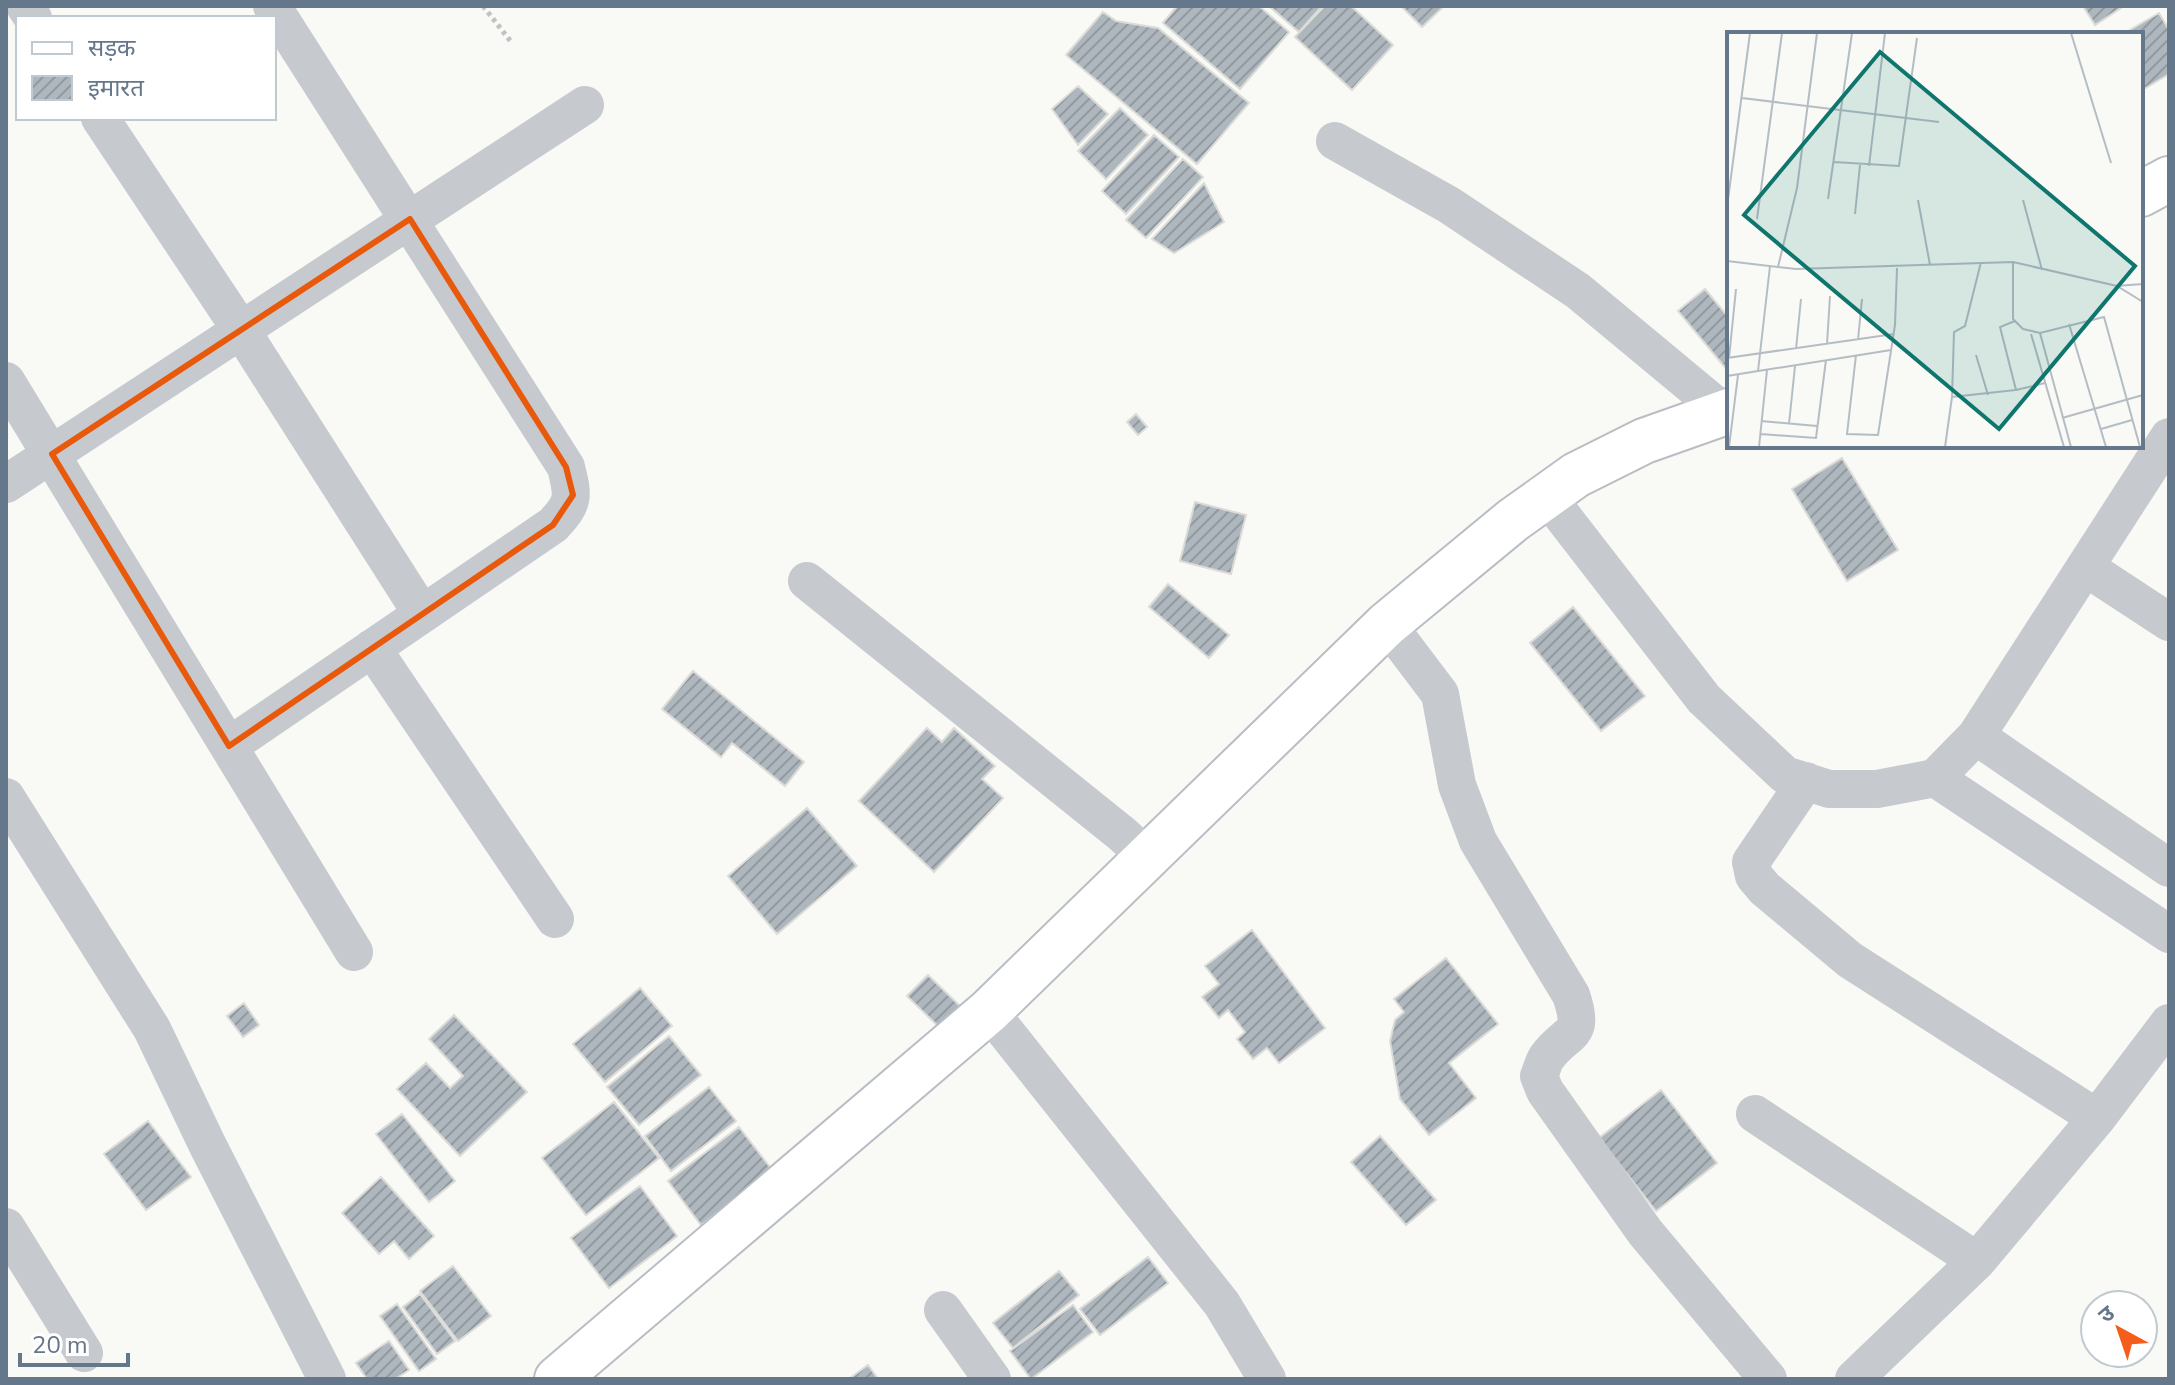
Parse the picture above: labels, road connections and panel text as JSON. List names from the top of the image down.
{
  "legend": ["सड़क", "इमारत"],
  "scale_bar": "20 m",
  "north": "top left"
}
